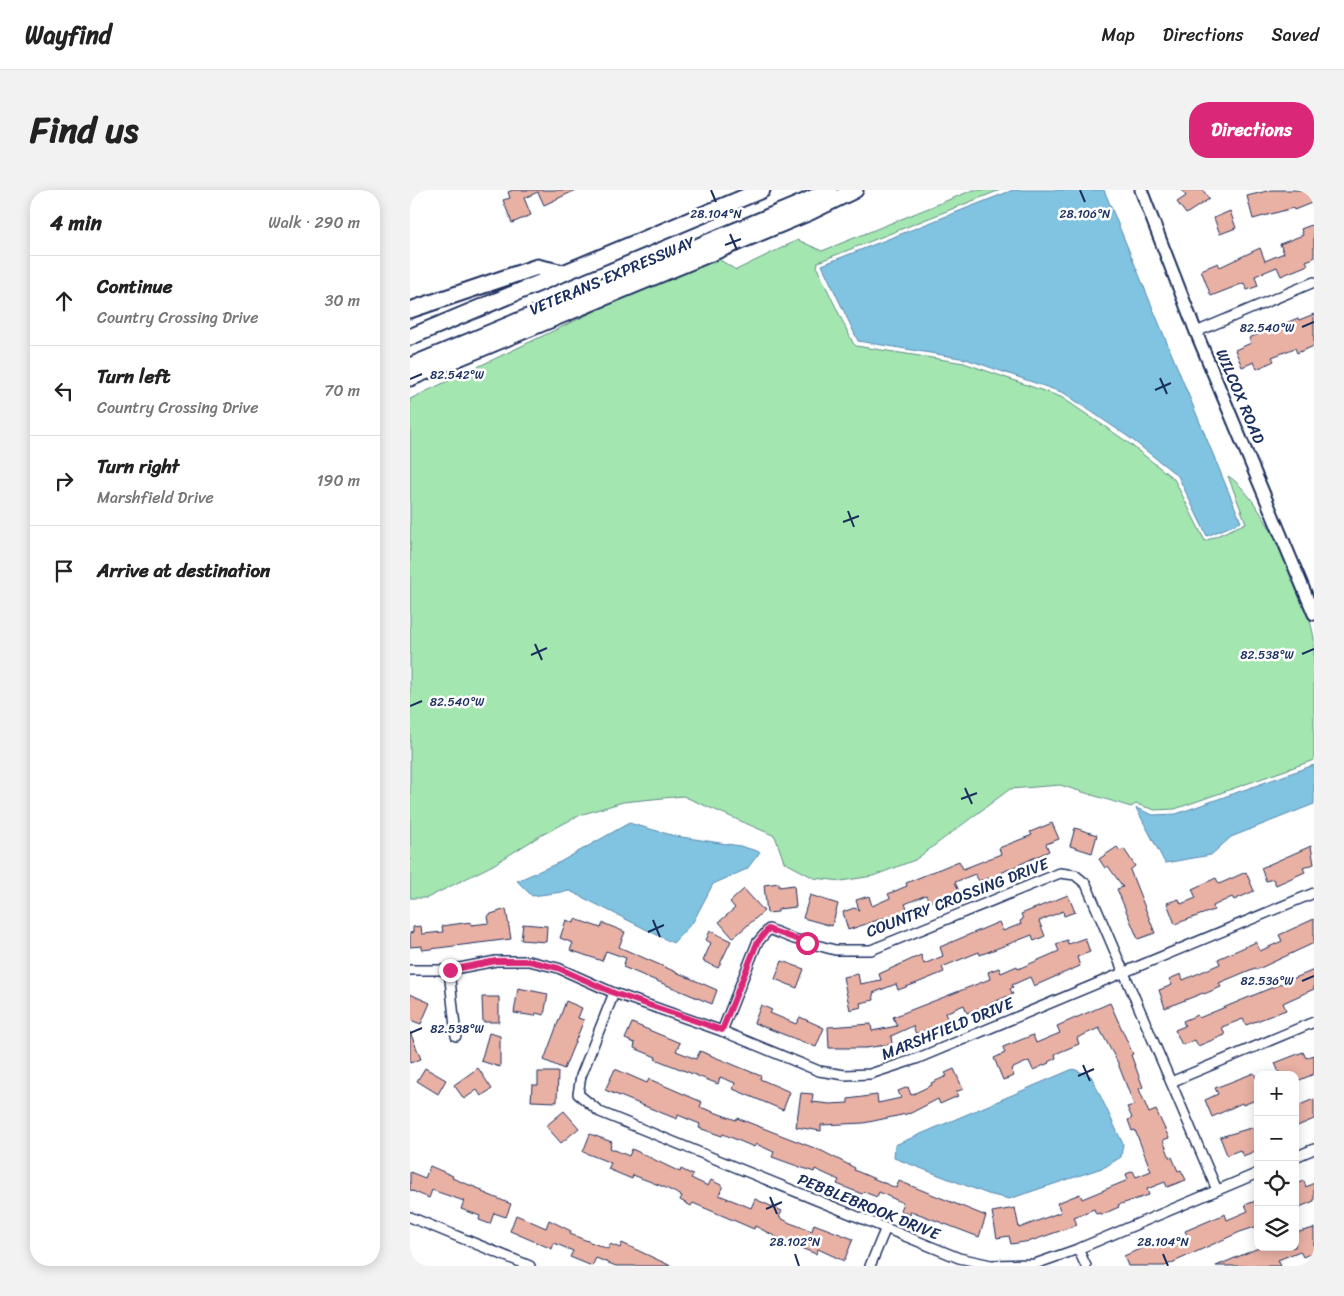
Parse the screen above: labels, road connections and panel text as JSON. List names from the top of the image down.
{
  "streets": {
    "highway": ["VETERANS EXPRESSWAY"],
    "street": [
      "WILCOX ROAD",
      "COUNTRY CROSSING DRIVE",
      "MARSHFIELD DRIVE",
      "PEBBLEBROOK DRIVE"
    ]
  },
  "crossings": [
    ["COUNTRY CROSSING DRIVE", "MARSHFIELD DRIVE"],
    ["COUNTRY CROSSING DRIVE", "PEBBLEBROOK DRIVE"],
    ["MARSHFIELD DRIVE", "PEBBLEBROOK DRIVE"]
  ],
  "page": {
    "header": "Wayfind",
    "nav": ["Map", "Directions", "Saved"],
    "title": "Find us",
    "buttons": "Directions",
    "heading": ["4 min", "Walk · 290 m"],
    "list": [
      ["Continue", "Country Crossing Drive", "30 m"],
      ["Turn left", "Country Crossing Drive", "70 m"],
      ["Turn right", "Marshfield Drive", "190 m"],
      "Arrive at destination"
    ],
    "map_buttons": ["+", "−"]
  },
  "coordinates": [
    "28.104°N",
    "28.106°N",
    "82.540°W",
    "82.542°W",
    "82.538°W",
    "82.536°W",
    "28.102°N"
  ]
}
